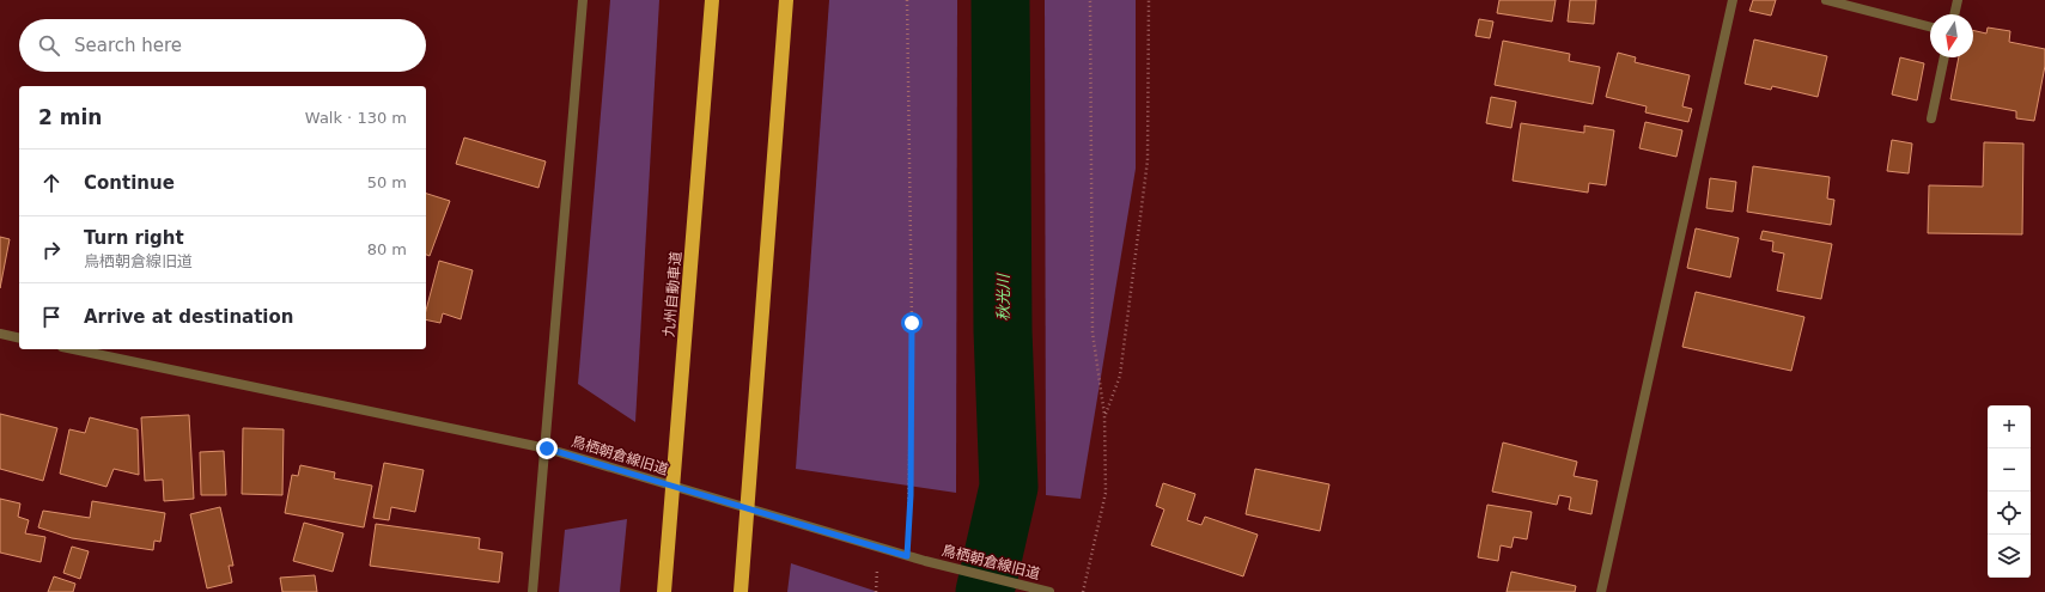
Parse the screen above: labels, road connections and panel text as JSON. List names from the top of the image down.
{
  "streets": {
    "highway": ["九州自動車道"],
    "street": ["鳥栖朝倉線旧道"]
  },
  "water": ["秋光川"],
  "north": "bottom",
  "page": {
    "search": "Search here",
    "heading": ["2 min", "Walk · 130 m"],
    "list": [
      ["Continue", "50 m"],
      ["Turn right", "鳥栖朝倉線旧道", "80 m"],
      "Arrive at destination"
    ],
    "map_buttons": ["+", "−"]
  }
}
